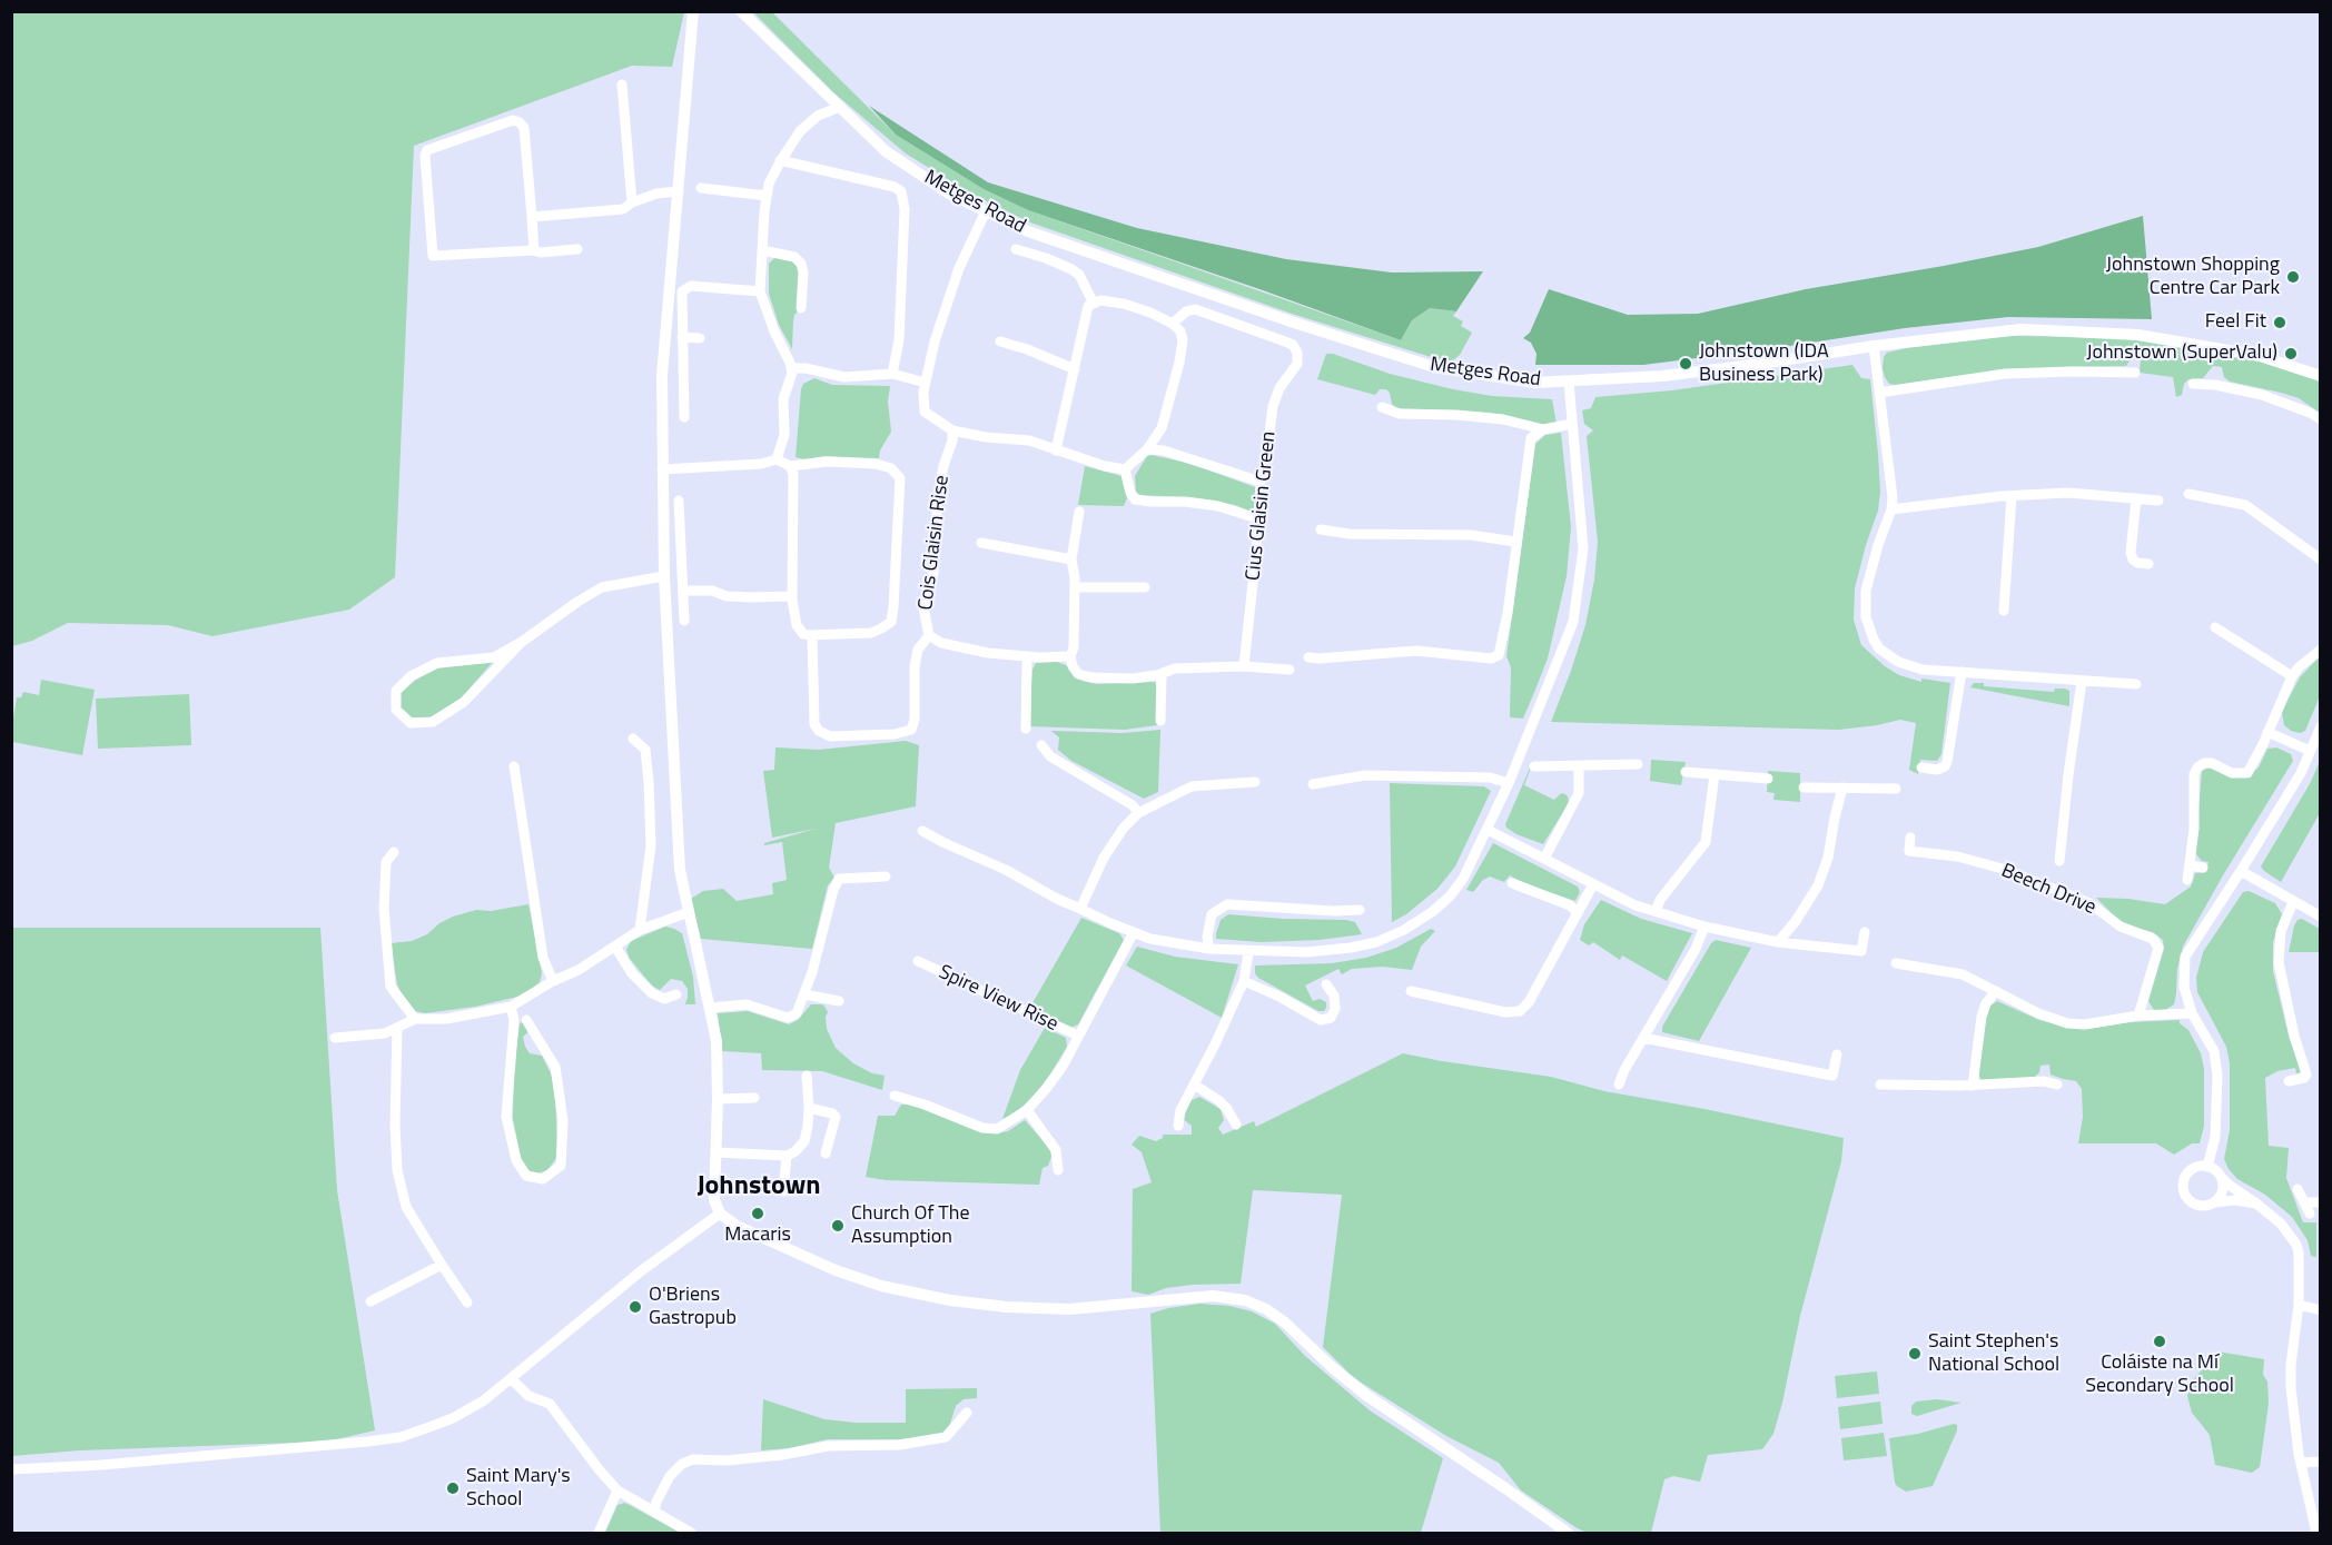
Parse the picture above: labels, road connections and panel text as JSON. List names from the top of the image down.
{
  "streets": {
    "street": [
      "Metges Road",
      "Cius Glaisin Green",
      "Cois Glaisin Rise",
      "Beech Drive",
      "Spire View Rise"
    ]
  },
  "districts": ["Johnstown"],
  "places": [
    "Johnstown Shopping Centre Car Park",
    "Feel Fit",
    "Johnstown (SuperValu)",
    "Johnstown (IDA Business Park)",
    "Macaris",
    "Church Of The Assumption",
    "O'Briens Gastropub",
    "Coláiste na Mí Secondary School",
    "Saint Stephen's National School",
    "Saint Mary's School"
  ]
}
